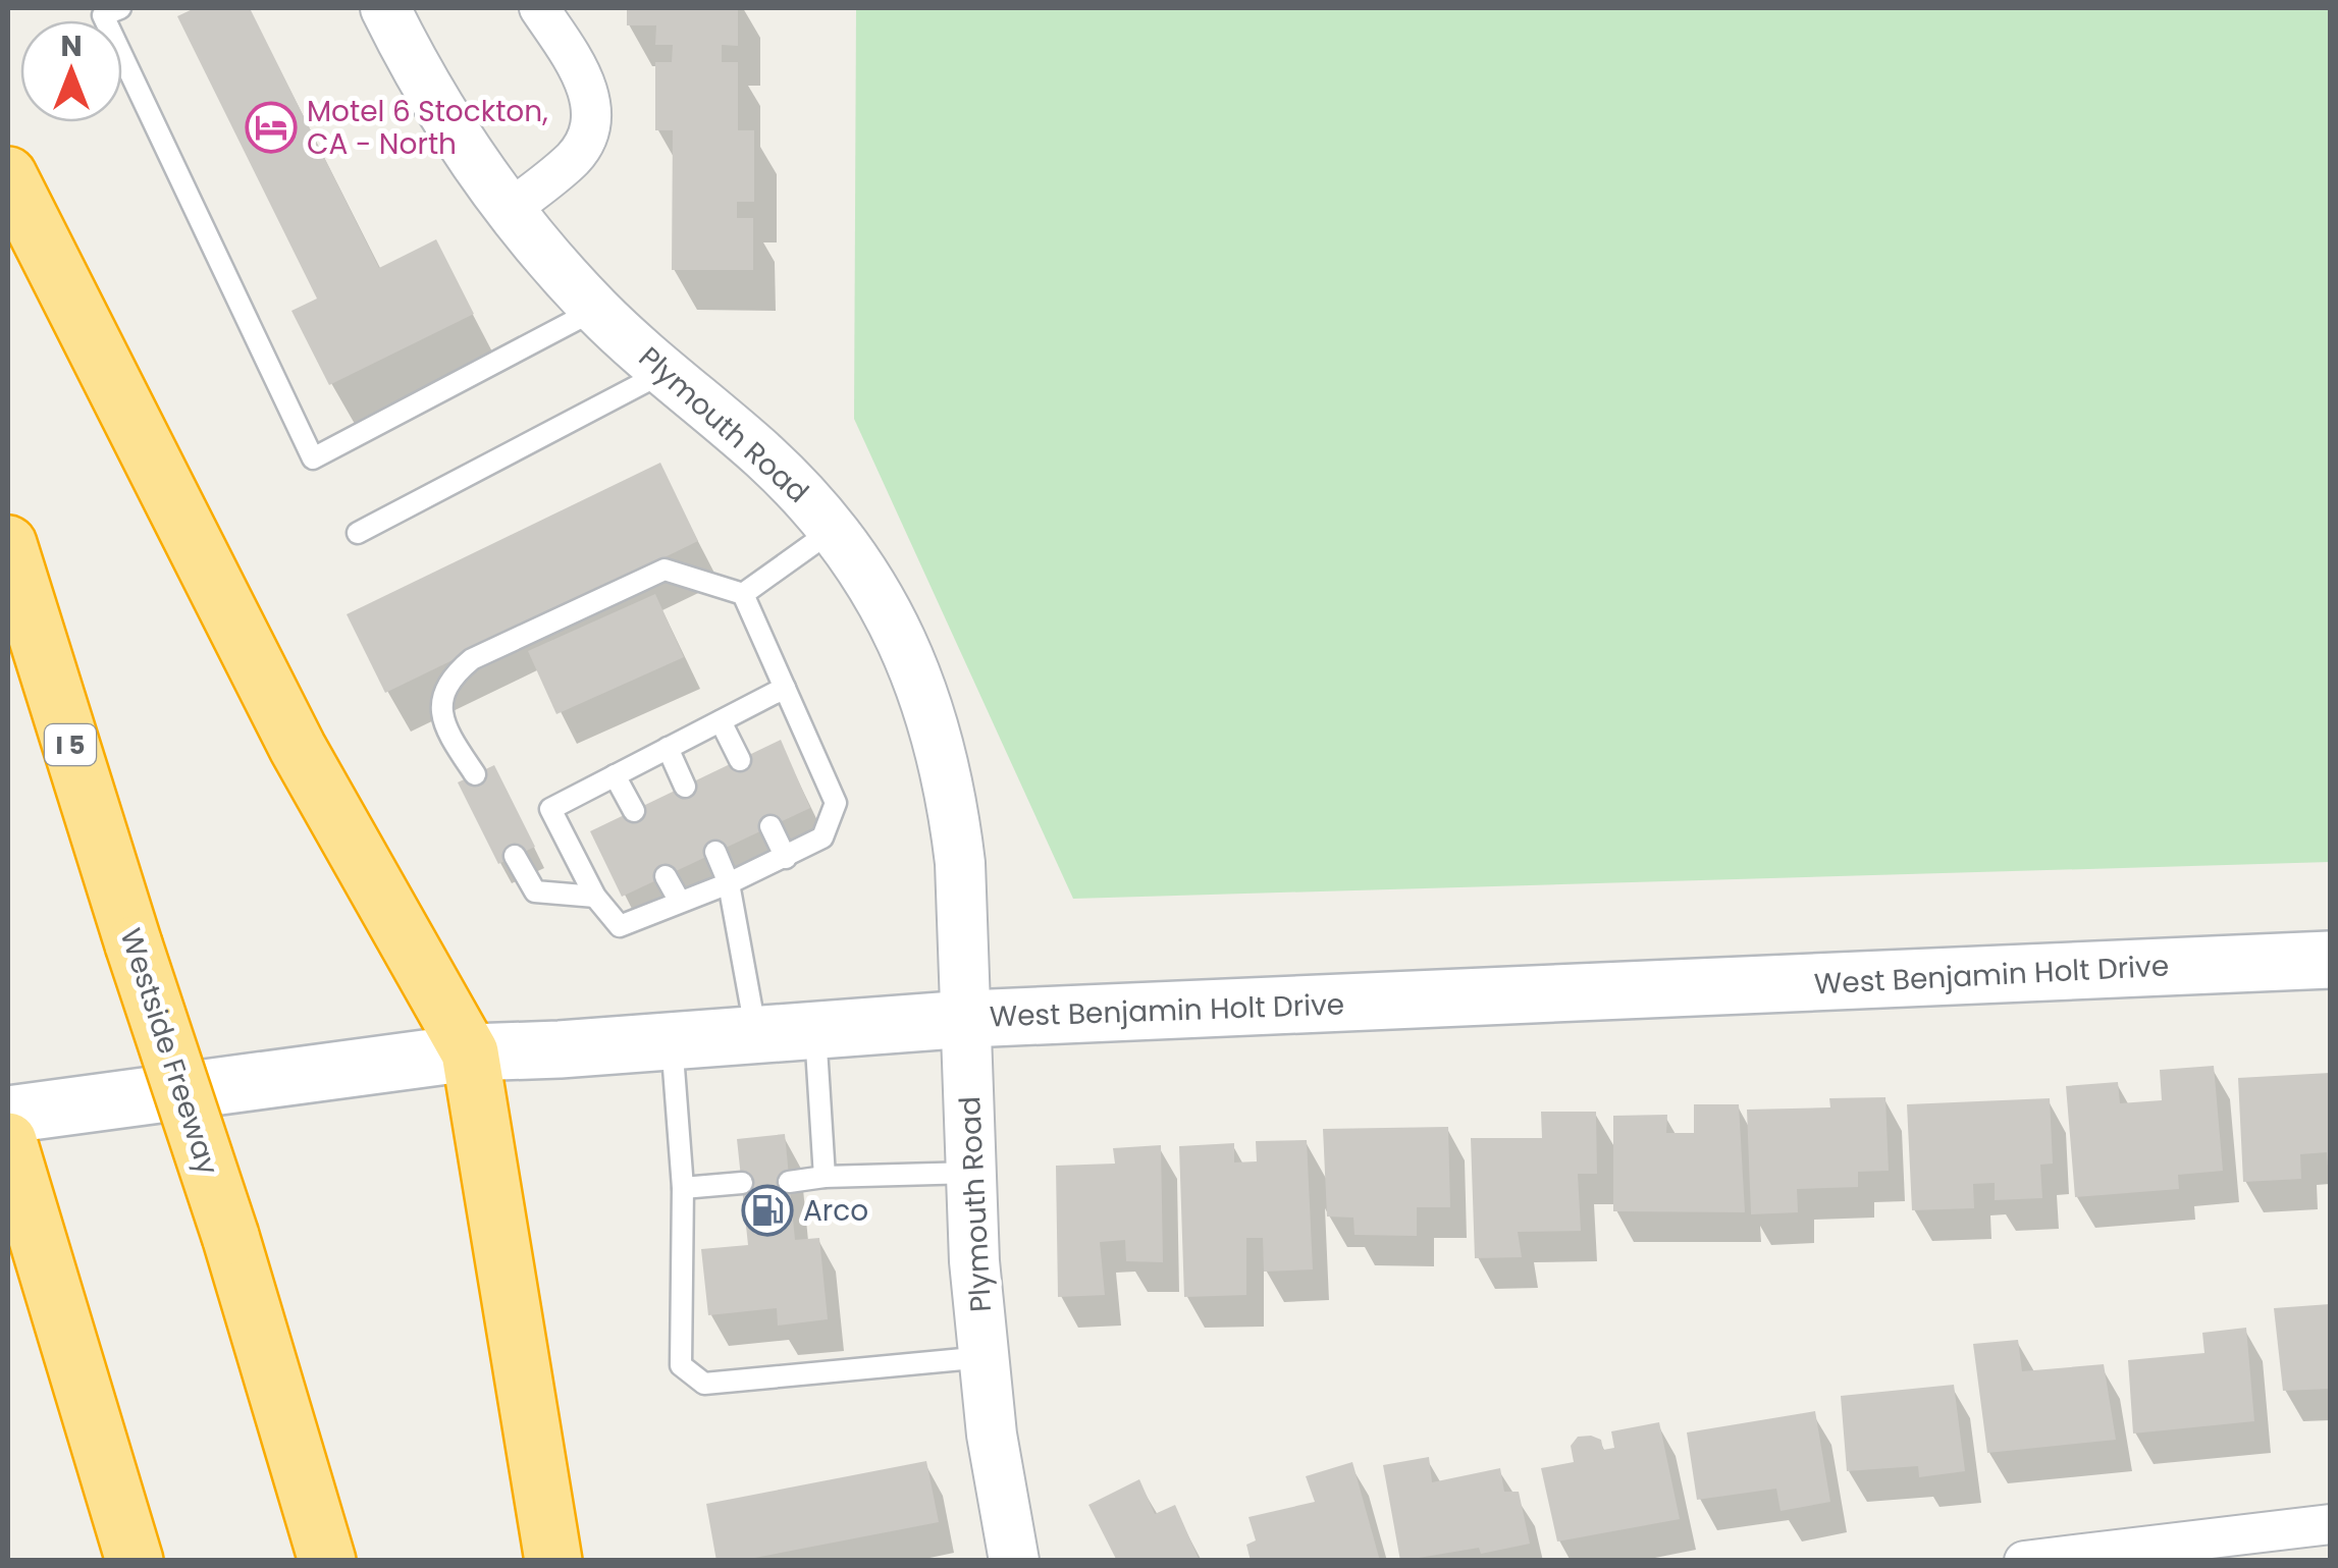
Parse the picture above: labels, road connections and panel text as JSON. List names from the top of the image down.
{
  "streets": {
    "highway": ["I 5", "Westside Freeway"],
    "main road": ["West Benjamin Holt Drive"],
    "street": ["Plymouth Road"]
  },
  "crossings": [
    ["Plymouth Road", "West Benjamin Holt Drive"]
  ],
  "places": {
    "hotel": ["Motel 6 Stockton, CA - North"],
    "fuel station": ["Arco"]
  },
  "north": "top"
}
